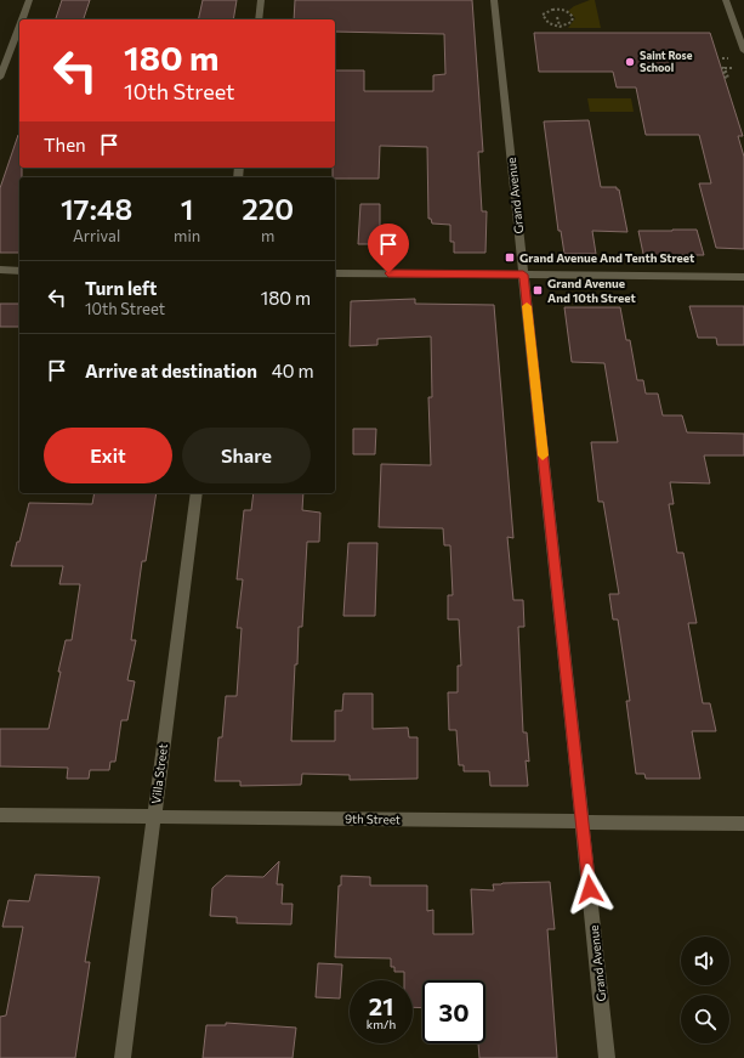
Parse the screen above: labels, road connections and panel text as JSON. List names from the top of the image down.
{
  "streets": {
    "street": ["Grand Avenue", "Villa Street", "9th Street"]
  },
  "crossings": [
    ["Grand Avenue", "9th Street"],
    ["Villa Street", "9th Street"]
  ],
  "places": {
    "other": ["Saint Rose School"],
    "transit": ["Grand Avenue And Tenth Street", "Grand Avenue And 10th Street"]
  },
  "page": {
    "turn": ["180 m", "10th Street"],
    "then": "Then",
    "eta": [
      "17:48",
      "Arrival",
      "1",
      "min",
      "220",
      "m"
    ],
    "list": [
      {
        "name": "Turn left",
        "note": "10th Street",
        "value": "180 m"
      },
      {
        "name": "Arrive at destination",
        "value": "40 m"
      }
    ],
    "buttons": ["Exit", "Share"],
    "speed": "21 km/h",
    "limit": "30"
  }
}
